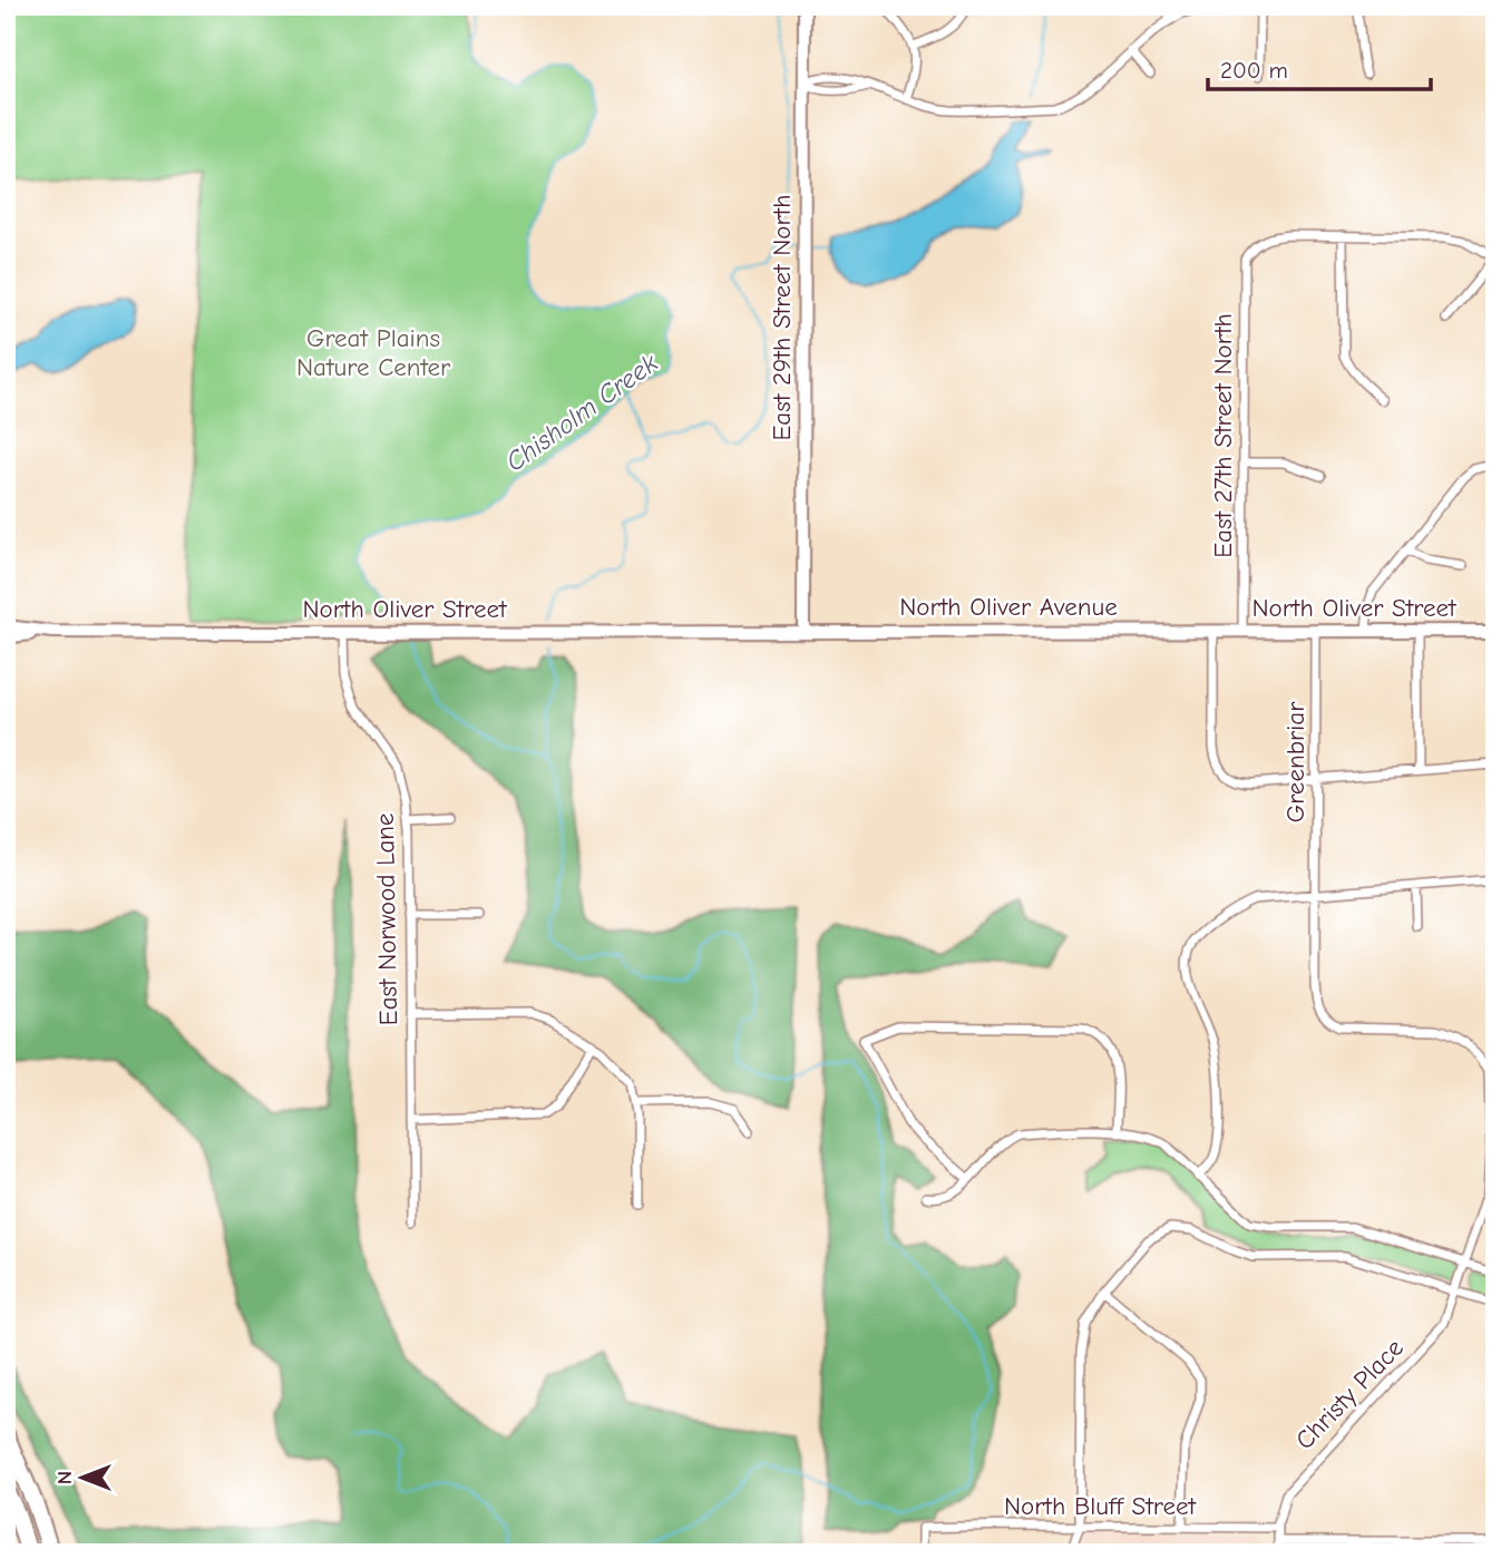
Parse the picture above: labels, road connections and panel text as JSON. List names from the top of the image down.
{
  "streets": {
    "main road": ["East 29th Street North", "North Oliver Avenue", "North Oliver Street"],
    "street": [
      "East 27th Street North",
      "Greenbriar",
      "East Norwood Lane",
      "Christy Place",
      "North Bluff Street"
    ]
  },
  "crossings": [
    ["East 29th Street North", "North Oliver Avenue"],
    ["East 29th Street North", "North Oliver Street"],
    ["East 27th Street North", "North Oliver Street"],
    ["North Oliver Avenue", "North Oliver Street"],
    ["North Oliver Street", "Greenbriar"],
    ["North Oliver Street", "East Norwood Lane"],
    ["Greenbriar", "Christy Place"],
    ["Christy Place", "North Bluff Street"]
  ],
  "water": ["Chisholm Creek"],
  "parks": ["Great Plains Nature Center"],
  "scale_bar": "200 m",
  "north": "left"
}
